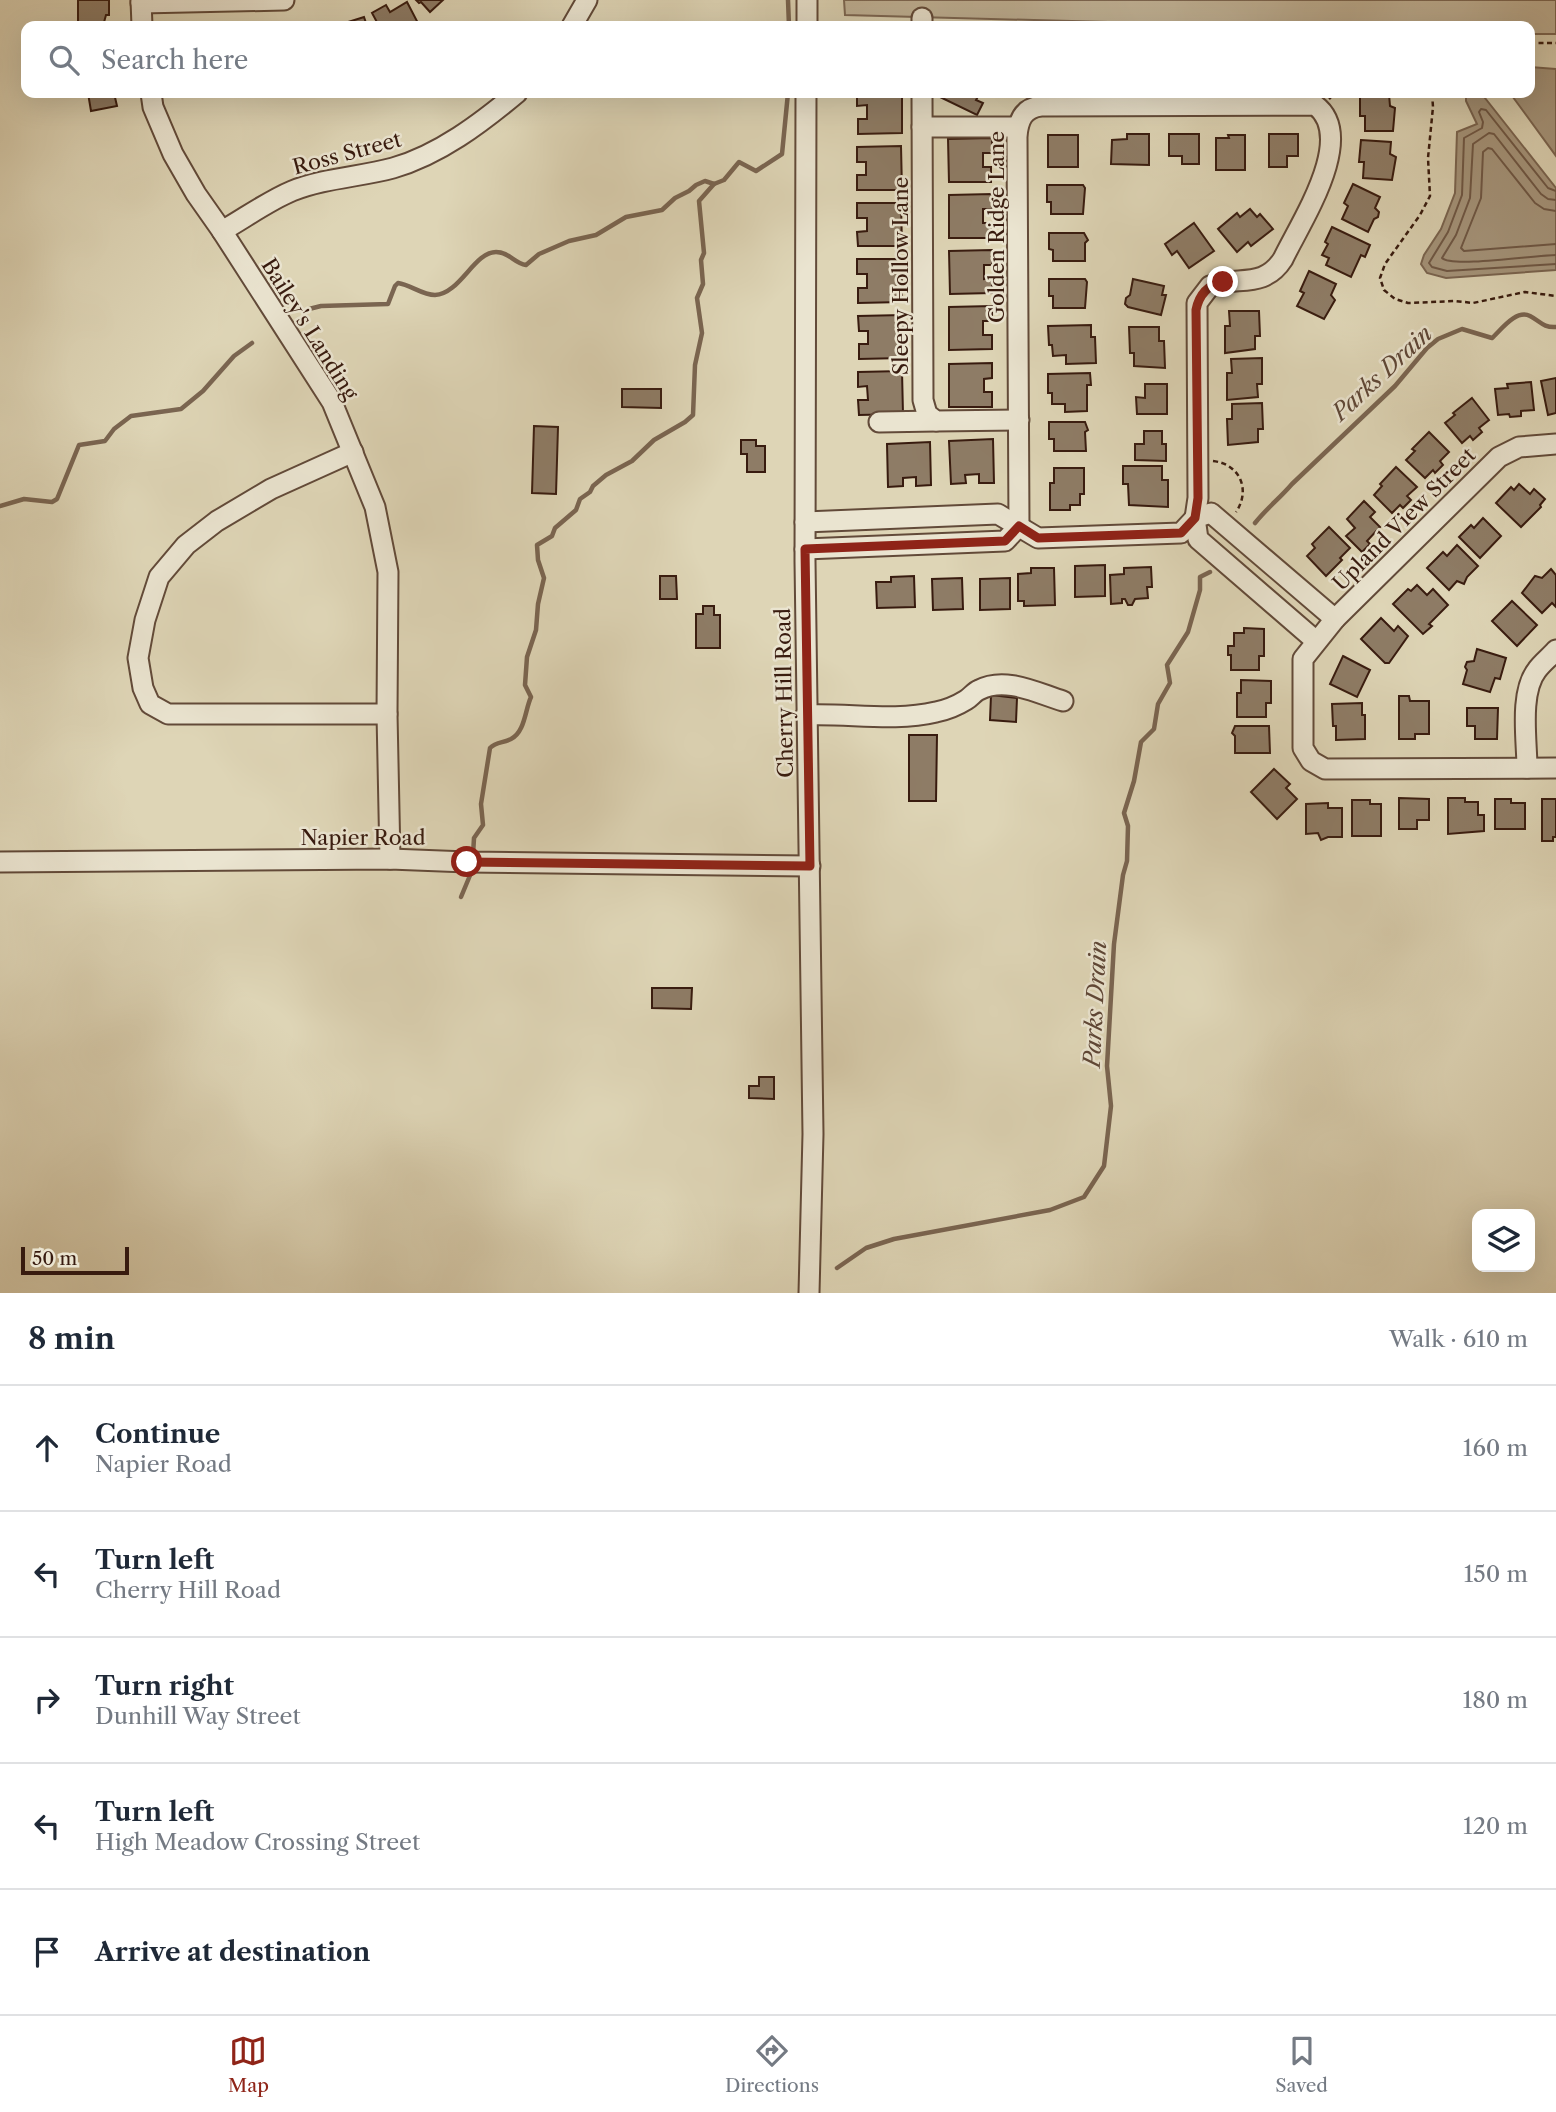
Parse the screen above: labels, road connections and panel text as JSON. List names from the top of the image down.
{
  "streets": {
    "street": [
      "Ross Street",
      "Golden Ridge Lane",
      "Sleepy Hollow Lane",
      "Bailey's Landing",
      "Upland View Street",
      "Cherry Hill Road",
      "Napier Road"
    ]
  },
  "crossings": [
    ["Ross Street", "Bailey's Landing"],
    ["Bailey's Landing", "Napier Road"],
    ["Cherry Hill Road", "Napier Road"]
  ],
  "water": ["Parks Drain"],
  "scale_bar": "50 m",
  "page": {
    "search": "Search here",
    "scale": "50 m",
    "heading": ["8 min", "Walk · 610 m"],
    "list": [
      ["Continue", "Napier Road", "160 m"],
      ["Turn left", "Cherry Hill Road", "150 m"],
      ["Turn right", "Dunhill Way Street", "180 m"],
      ["Turn left", "High Meadow Crossing Street", "120 m"],
      "Arrive at destination"
    ],
    "nav": ["Map", "Directions", "Saved"]
  }
}
